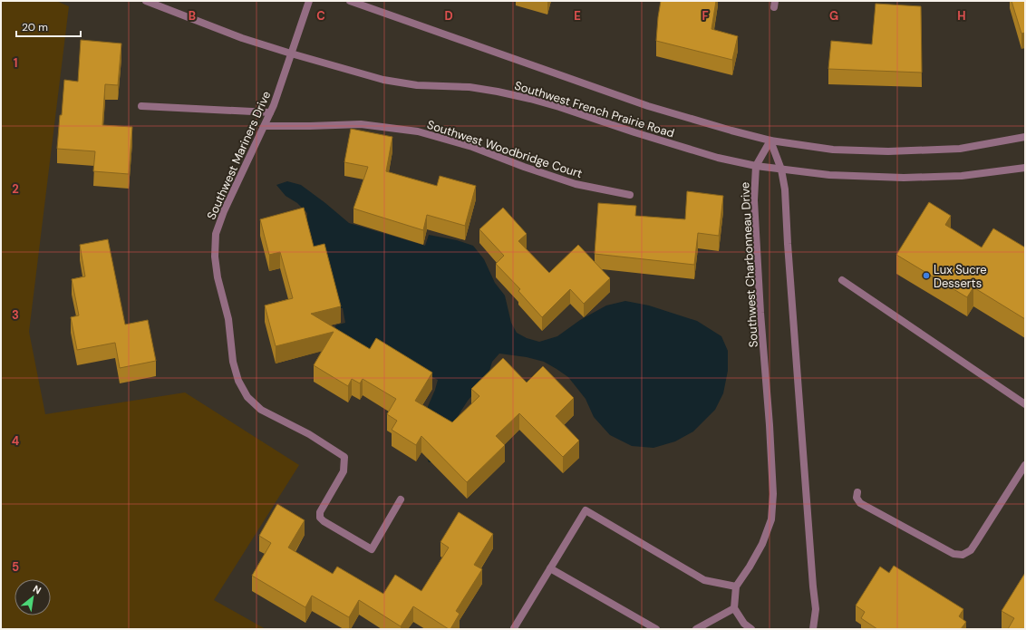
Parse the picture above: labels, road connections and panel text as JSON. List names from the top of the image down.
{
  "streets": {
    "street": [
      "Southwest French Prairie Road",
      "Southwest Woodbridge Court",
      "Southwest Mariners Drive",
      "Southwest Charbonneau Drive"
    ]
  },
  "crossings": [
    ["Southwest French Prairie Road", "Southwest Mariners Drive"],
    ["Southwest French Prairie Road", "Southwest Charbonneau Drive"],
    ["Southwest Woodbridge Court", "Southwest Mariners Drive"]
  ],
  "places": ["Lux Sucre Desserts"],
  "scale_bar": "20 m",
  "north": "top right",
  "grid": {
    "columns": [
      "B",
      "C",
      "D",
      "E",
      "F",
      "G",
      "H"
    ],
    "rows": [
      "1",
      "2",
      "3",
      "4",
      "5"
    ]
  }
}
